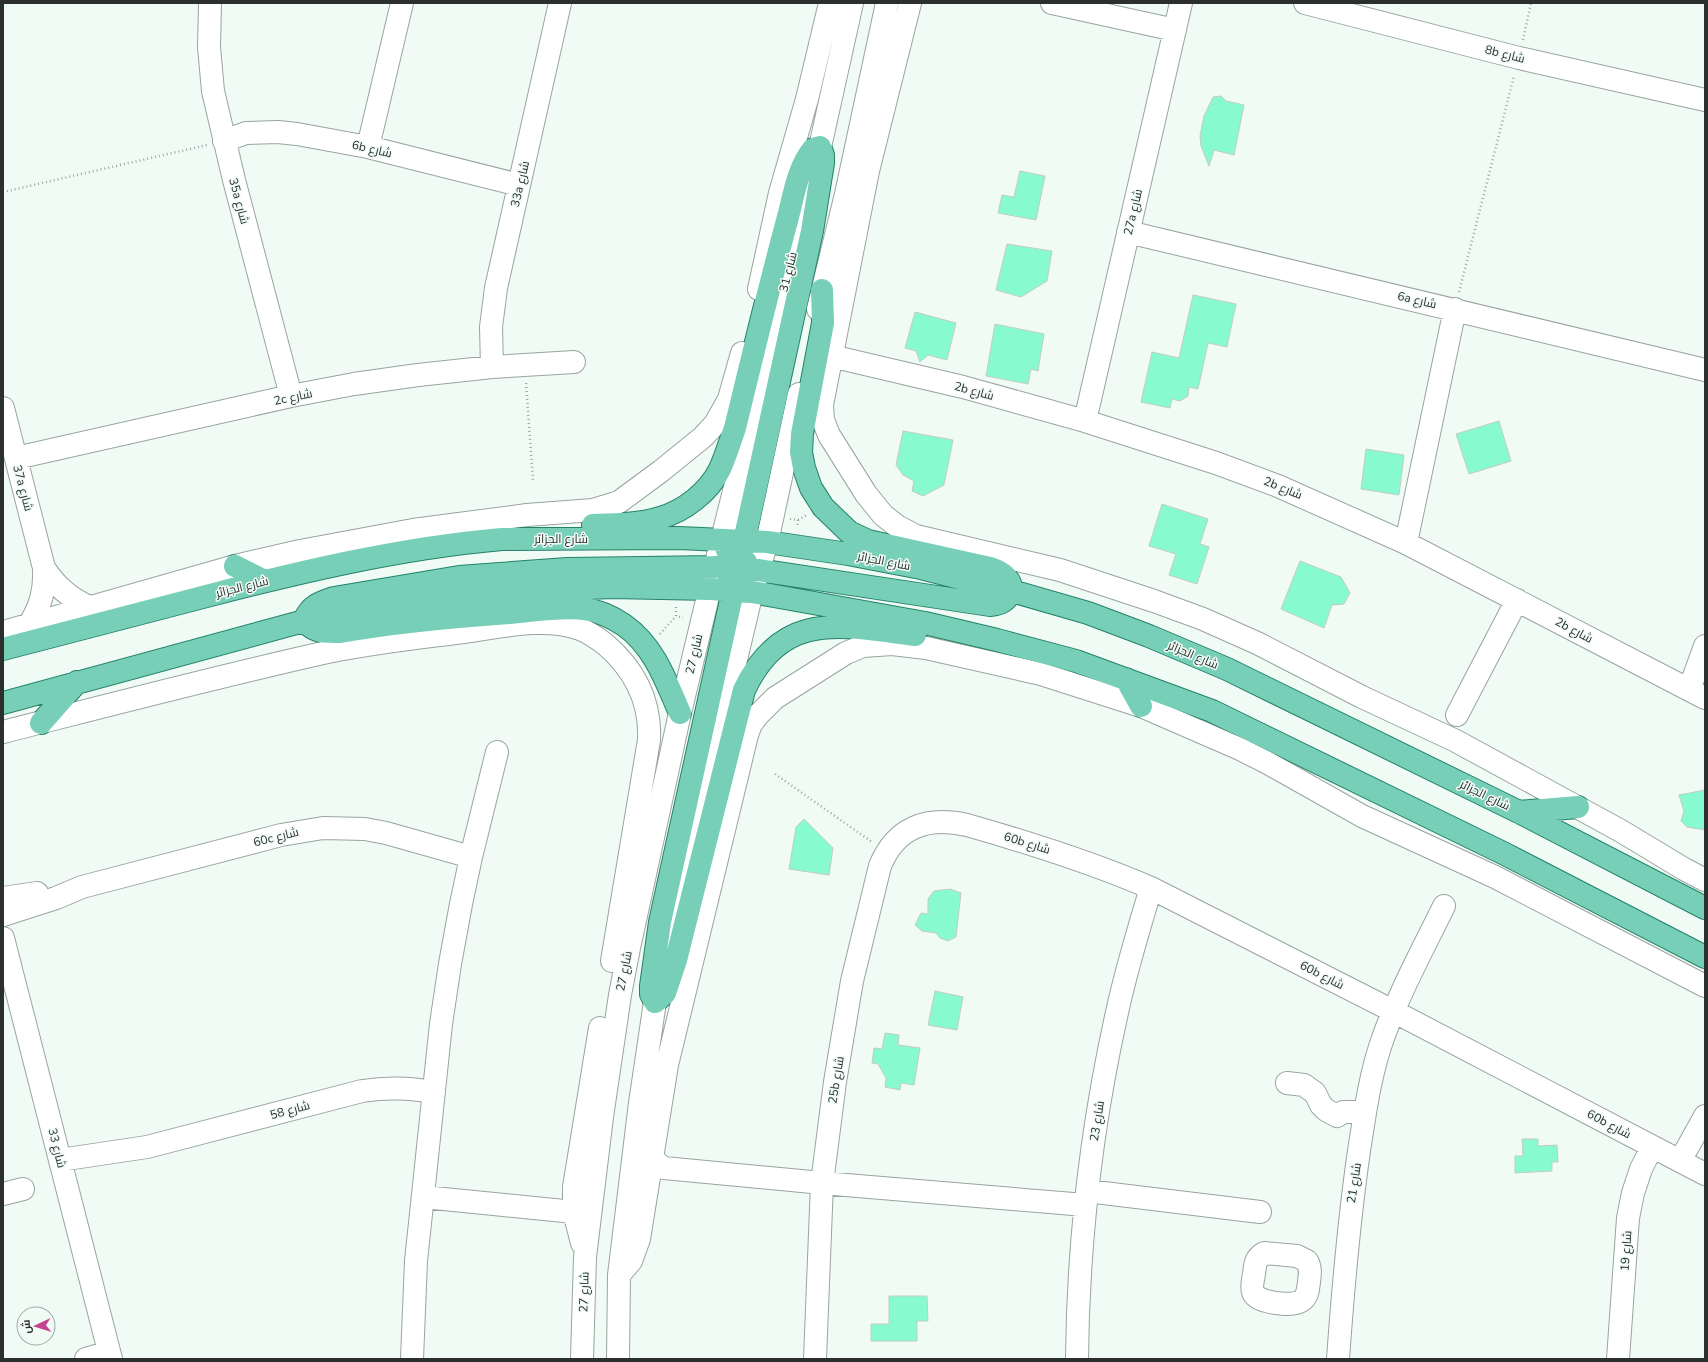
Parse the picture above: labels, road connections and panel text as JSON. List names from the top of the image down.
{
  "streets": {
    "main road": ["شارع الجزائر"],
    "street": [
      "8b شارع",
      "6b شارع",
      "33a شارع",
      "35a شارع",
      "27a شارع",
      "شارع 31",
      "6a شارع",
      "2b شارع",
      "2c شارع",
      "37a شارع",
      "شارع 27",
      "60c شارع",
      "60b شارع",
      "25b شارع",
      "شارع 58",
      "شارع 23",
      "شارع 33",
      "شارع 21",
      "شارع 19"
    ]
  },
  "crossings": [
    ["6b شارع", "33a شارع"],
    ["6b شارع", "35a شارع"],
    ["33a شارع", "2c شارع"],
    ["35a شارع", "2c شارع"],
    ["27a شارع", "6a شارع"],
    ["27a شارع", "2b شارع"],
    ["شارع 31", "شارع الجزائر"],
    ["2c شارع", "37a شارع"],
    ["60b شارع", "25b شارع"],
    ["60b شارع", "شارع 23"],
    ["60b شارع", "شارع 21"],
    ["60b شارع", "شارع 19"],
    ["شارع 58", "شارع 33"]
  ],
  "north": "left"
}
